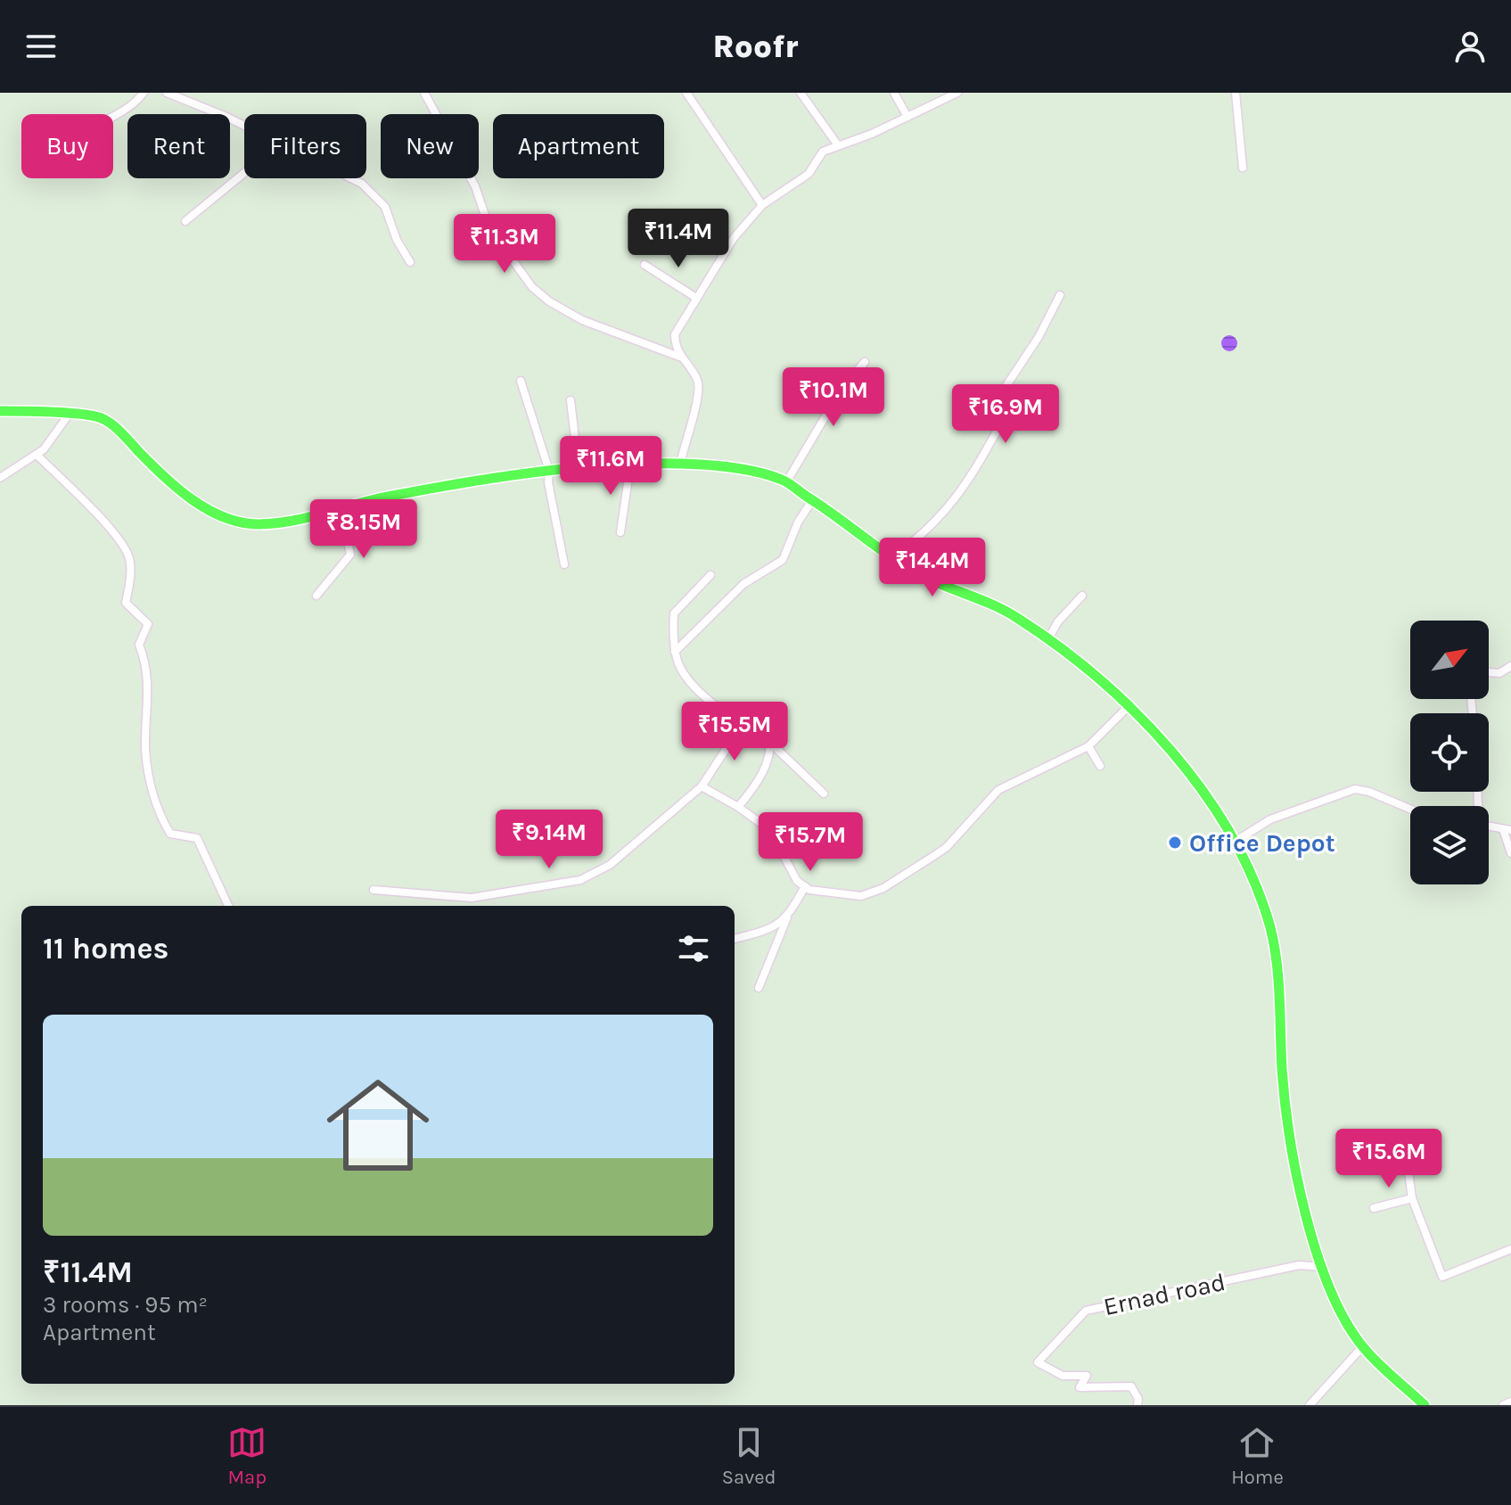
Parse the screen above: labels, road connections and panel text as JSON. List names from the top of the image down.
{
  "streets": {
    "street": ["Ernad road"]
  },
  "places": ["Office Depot"],
  "north": "top right",
  "page": {
    "header": "Roofr",
    "chip": [
      "Buy",
      "Rent",
      "Filters",
      "New",
      "Apartment"
    ],
    "price": [
      "₹11.4M",
      "₹11.3M",
      "₹10.1M",
      "₹16.9M",
      "₹11.6M",
      "₹8.15M",
      "₹14.4M",
      "₹15.5M",
      "₹9.14M",
      "₹15.7M",
      "₹15.6M"
    ],
    "heading": "11 homes",
    "list": [
      {
        "name": "₹11.4M",
        "note": "3 rooms · 95 m² · Apartment"
      }
    ],
    "tabs": ["Map", "Saved", "Home"]
  }
}
